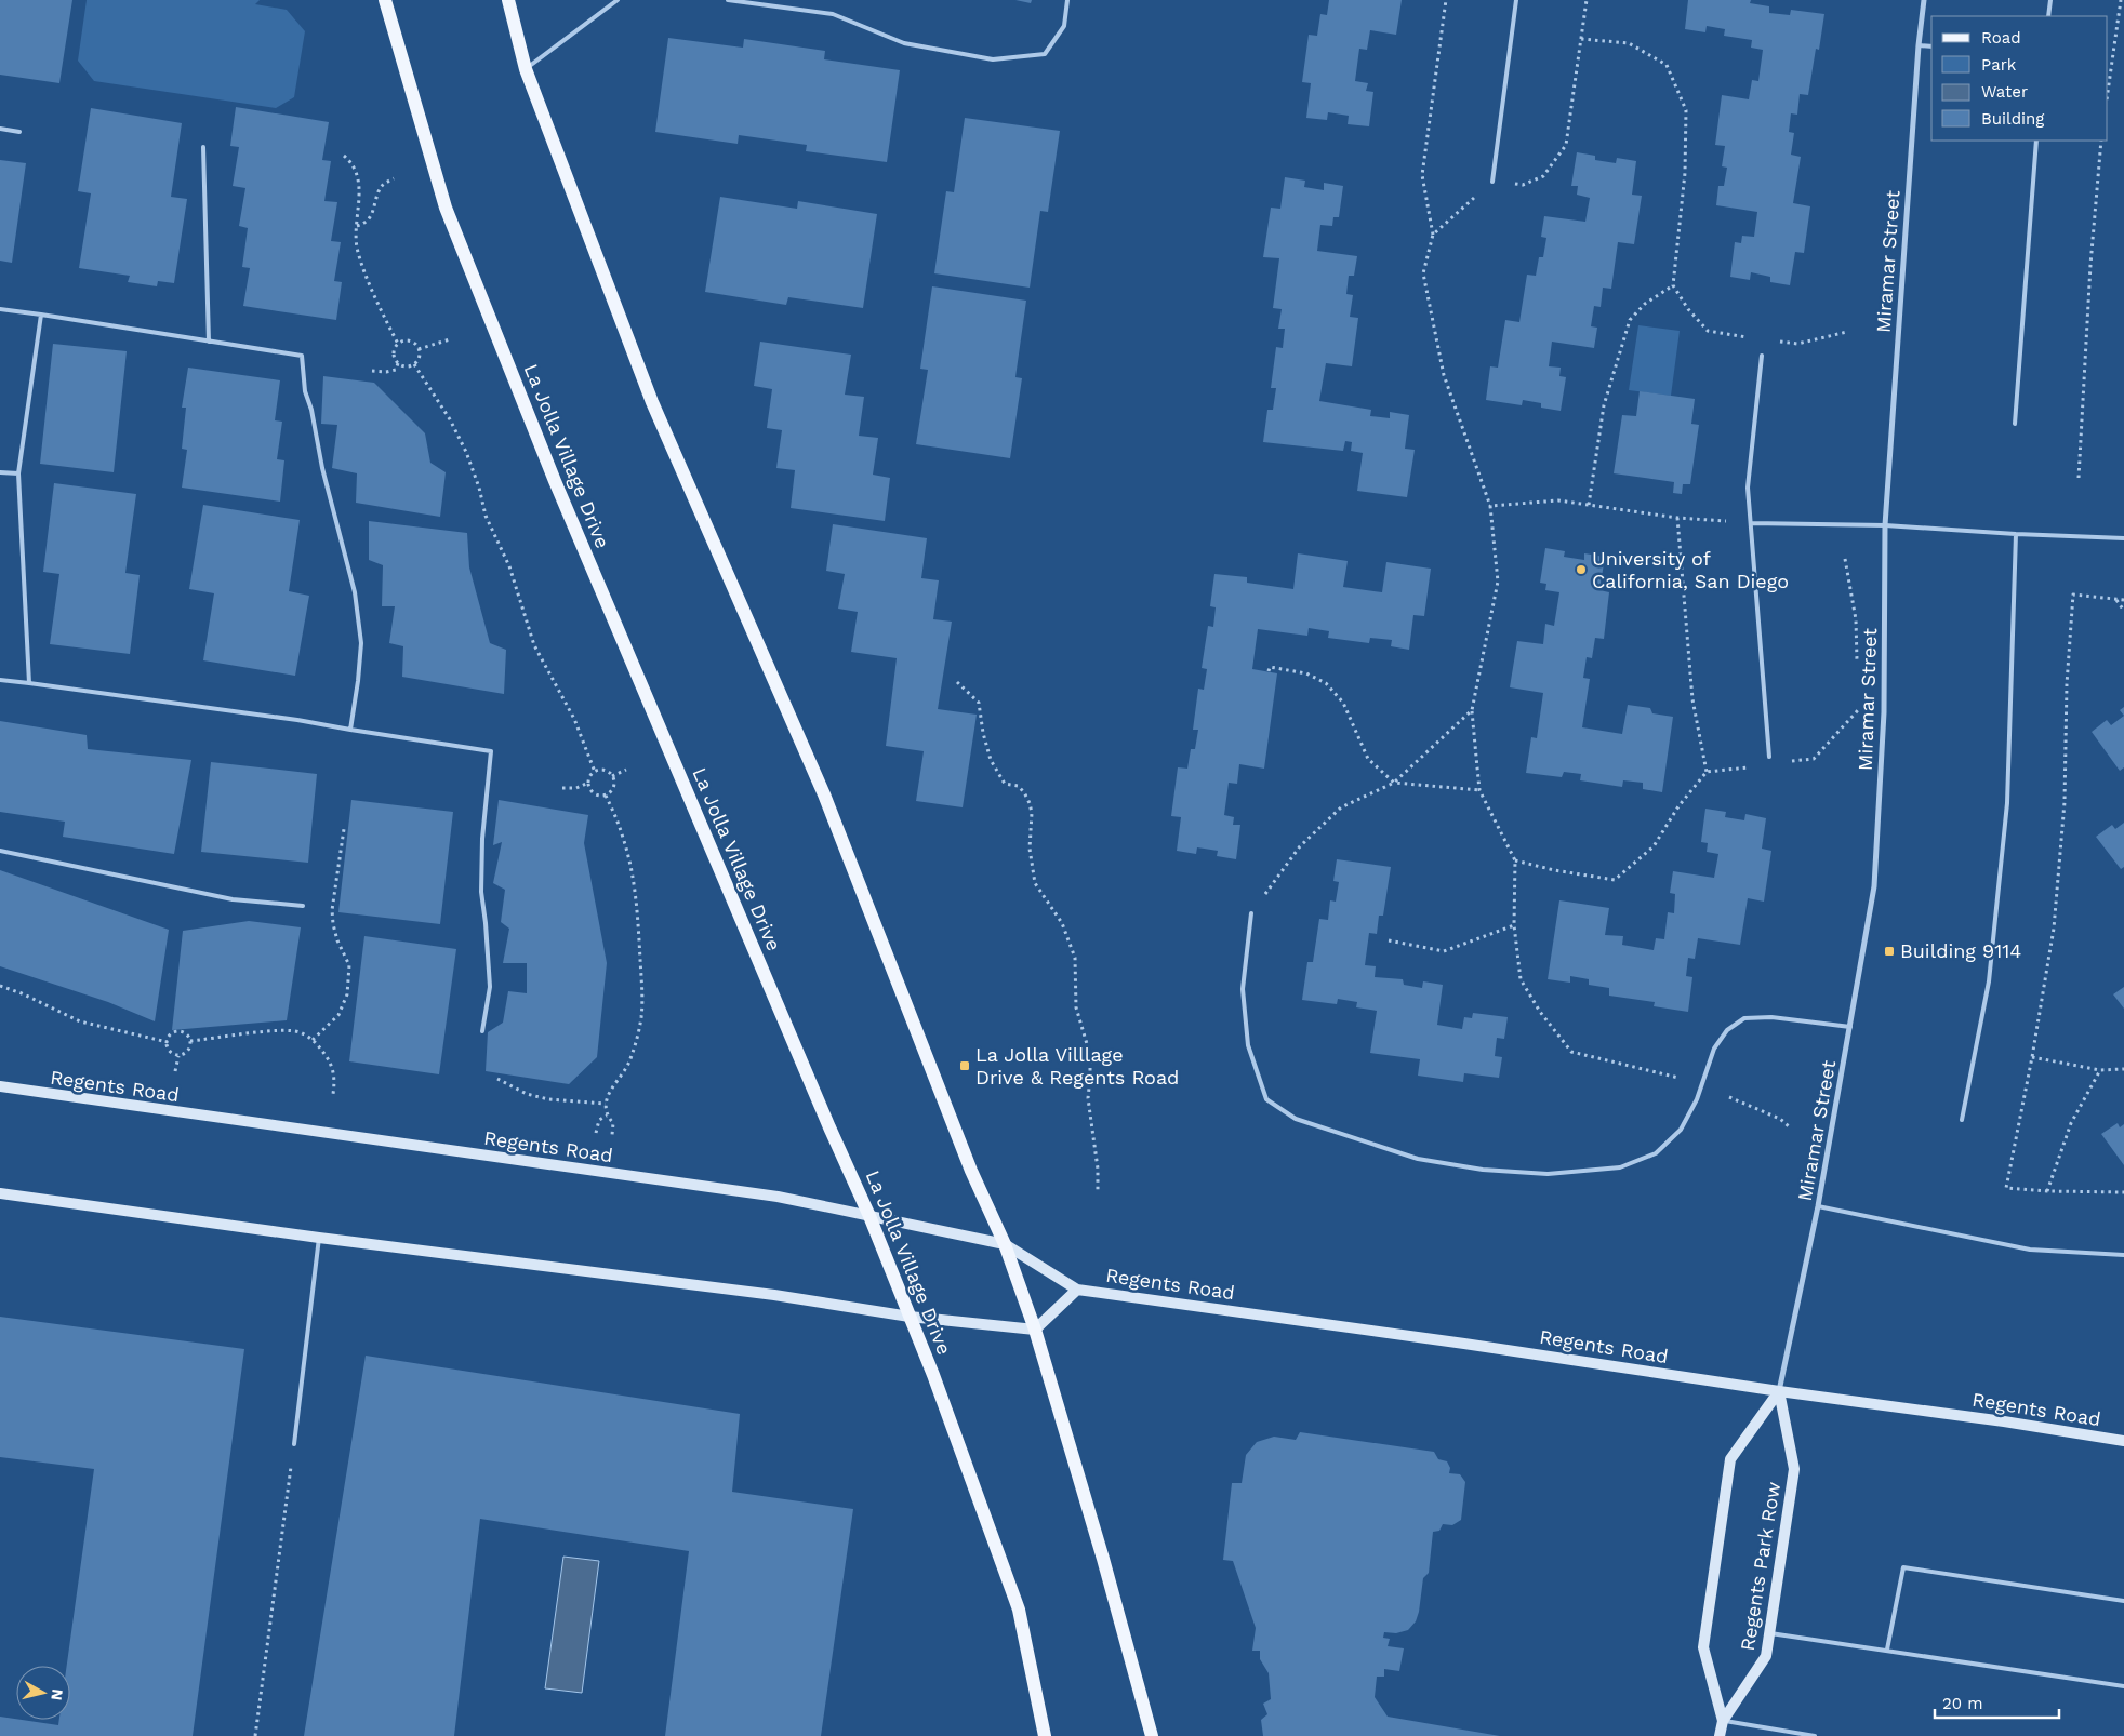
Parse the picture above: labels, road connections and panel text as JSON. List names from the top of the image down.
{
  "streets": {
    "main road": ["La Jolla Village Drive", "Regents Road", "Regents Park Row"],
    "street": ["Miramar Street"]
  },
  "crossings": [
    ["Miramar Street", "Regents Road"],
    ["Miramar Street", "Regents Park Row"],
    ["La Jolla Village Drive", "Regents Road"],
    ["Regents Road", "Regents Park Row"]
  ],
  "places": {
    "other": ["University of California, San Diego"],
    "transit": ["Building 9114", "La Jolla Villlage Drive & Regents Road"]
  },
  "legend": [
    "Road",
    "Park",
    "Water",
    "Building"
  ],
  "scale_bar": "20 m",
  "north": "right"
}
